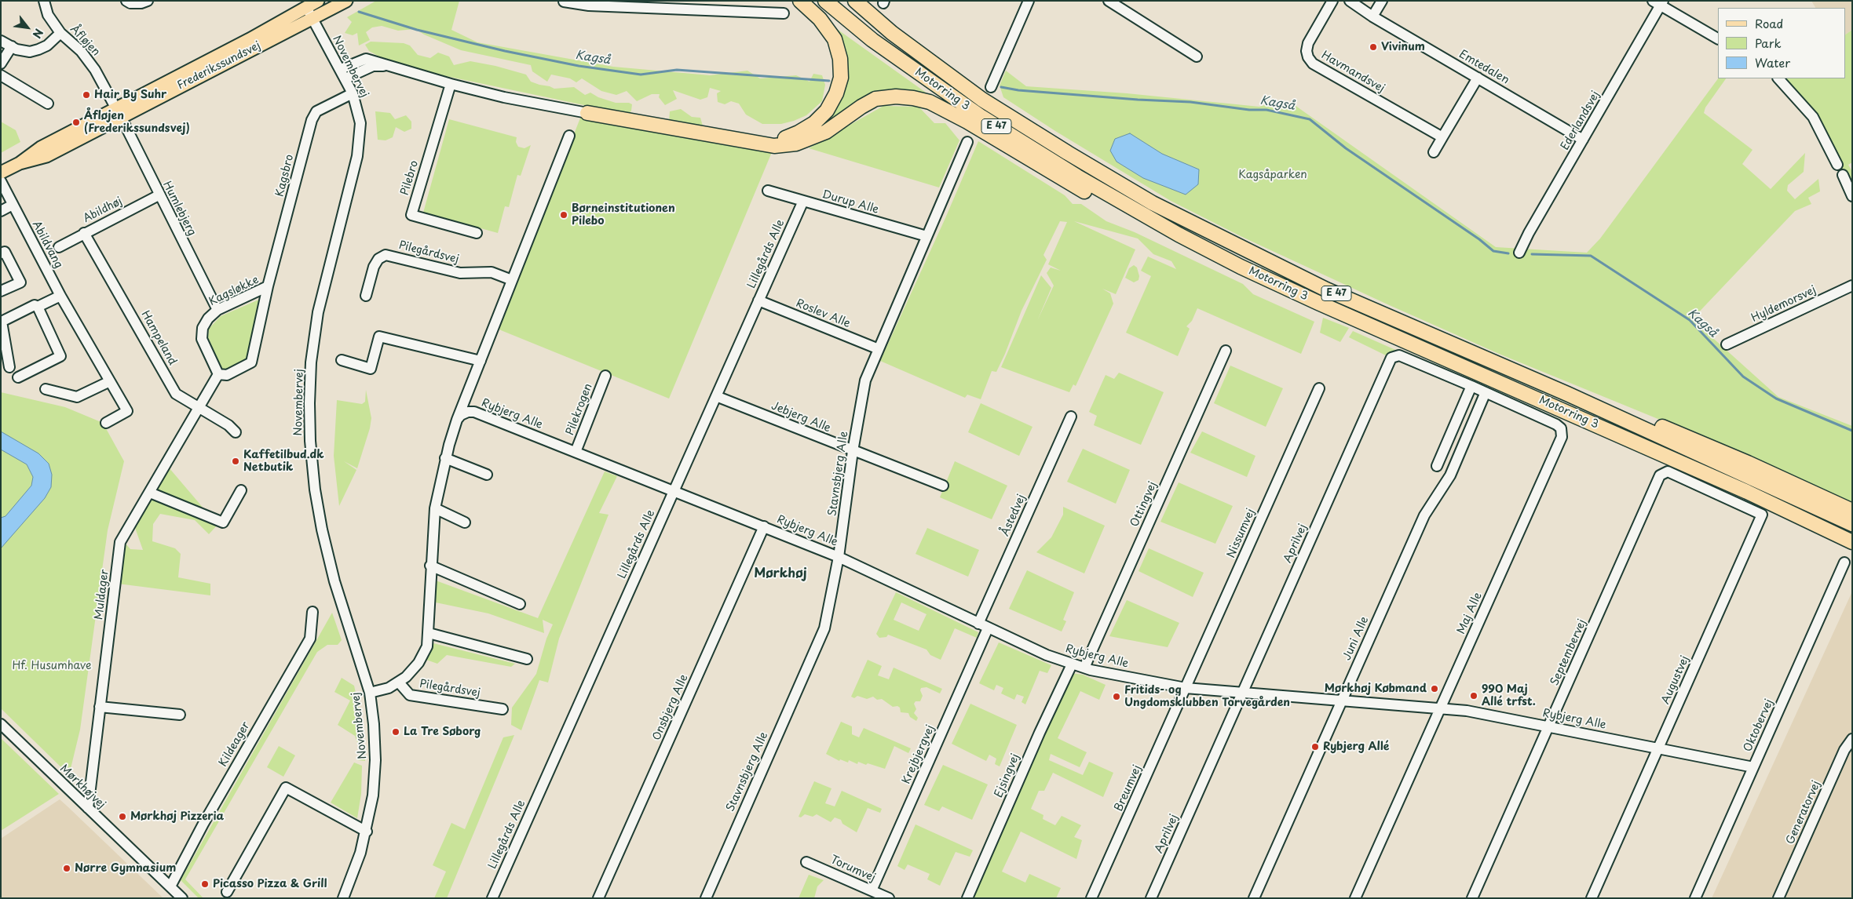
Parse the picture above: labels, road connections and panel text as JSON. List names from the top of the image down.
{
  "streets": {
    "highway": ["Motorring 3", "E 47"],
    "main road": ["Frederikssundsvej"],
    "street": [
      "Åfløjen",
      "Novembervej",
      "Emtedalen",
      "Havmandsvej",
      "Ederlandsvej",
      "Kagsbro",
      "Pilebro",
      "Durup Alle",
      "Humlebjerg",
      "Abildhøj",
      "Abildvang",
      "Pilegårdsvej",
      "Lillegårds Alle",
      "Kagsløkke",
      "Hyldemorsvej",
      "Roslev Alle",
      "Hampeland",
      "Pilekrogen",
      "Rybjerg Alle",
      "Jebjerg Alle",
      "Stavnsbjerg Alle",
      "Ottingvej",
      "Åstedvej",
      "Nissumvej",
      "Aprilvej",
      "Muldager",
      "Maj Alle",
      "Juni Alle",
      "Septembervej",
      "Augustvej",
      "Onsbjerg Alle",
      "Oktobervej",
      "Kildeager",
      "Krejbjergvej",
      "Ejsingvej",
      "Mørkhøjvej",
      "Breumvej",
      "Generatorvej",
      "Torumvej"
    ]
  },
  "crossings": [
    ["Åfløjen", "Frederikssundsvej"],
    ["Åfløjen", "Humlebjerg"],
    ["Frederikssundsvej", "Novembervej"],
    ["Frederikssundsvej", "Humlebjerg"],
    ["Novembervej", "Kagsbro"],
    ["Novembervej", "Pilegårdsvej"],
    ["Emtedalen", "Ederlandsvej"],
    ["Kagsbro", "Kagsløkke"],
    ["Durup Alle", "Lillegårds Alle"],
    ["Durup Alle", "Stavnsbjerg Alle"],
    ["Humlebjerg", "Abildhøj"],
    ["Humlebjerg", "Kagsløkke"],
    ["Abildhøj", "Hampeland"],
    ["Pilegårdsvej", "Rybjerg Alle"],
    ["Lillegårds Alle", "Roslev Alle"],
    ["Lillegårds Alle", "Rybjerg Alle"],
    ["Lillegårds Alle", "Jebjerg Alle"],
    ["Roslev Alle", "Stavnsbjerg Alle"],
    ["Hampeland", "Muldager"],
    ["Pilekrogen", "Rybjerg Alle"],
    ["Rybjerg Alle", "Stavnsbjerg Alle"],
    ["Rybjerg Alle", "Ottingvej"],
    ["Rybjerg Alle", "Åstedvej"],
    ["Rybjerg Alle", "Nissumvej"],
    ["Rybjerg Alle", "Aprilvej"],
    ["Rybjerg Alle", "Maj Alle"],
    ["Rybjerg Alle", "Juni Alle"],
    ["Rybjerg Alle", "Septembervej"],
    ["Rybjerg Alle", "Augustvej"],
    ["Rybjerg Alle", "Onsbjerg Alle"],
    ["Rybjerg Alle", "Oktobervej"],
    ["Rybjerg Alle", "Krejbjergvej"],
    ["Rybjerg Alle", "Ejsingvej"],
    ["Rybjerg Alle", "Breumvej"],
    ["Jebjerg Alle", "Stavnsbjerg Alle"],
    ["Nissumvej", "Breumvej"],
    ["Aprilvej", "Maj Alle"],
    ["Muldager", "Mørkhøjvej"],
    ["Maj Alle", "Juni Alle"],
    ["Septembervej", "Augustvej"],
    ["Kildeager", "Mørkhøjvej"],
    ["Krejbjergvej", "Torumvej"]
  ],
  "districts": ["Mørkhøj"],
  "water": ["Kagså"],
  "parks": ["Kagsåparken", "Hf. Husumhave"],
  "places": [
    "Vivinum",
    "Hair By Suhr",
    "Åfløjen (Frederikssundsvej)",
    "Børneinstitutionen Pilebo",
    "Kaffetilbud.dk Netbutik",
    "Mørkhøj Købmand",
    "990 Maj Allé trfst.",
    "Fritids- og Ungdomsklubben Torvegården",
    "La Tre Søborg",
    "Rybjerg Allé",
    "Mørkhøj Pizzeria",
    "Nørre Gymnasium",
    "Picasso Pizza & Grill"
  ],
  "legend": ["Road", "Park", "Water"],
  "north": "bottom right"
}
